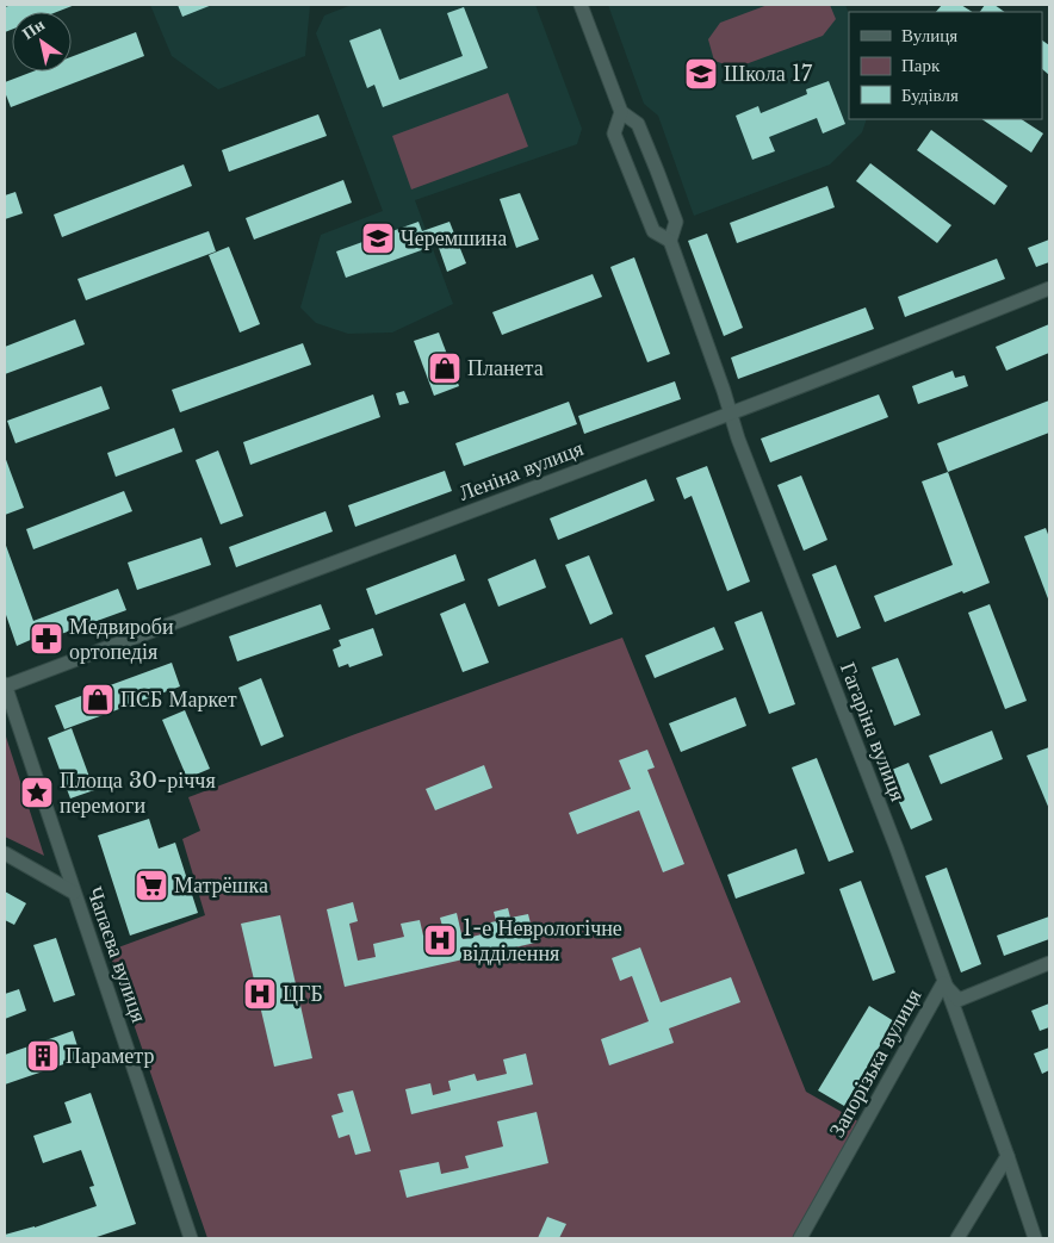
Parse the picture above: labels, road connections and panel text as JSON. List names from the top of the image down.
{
  "streets": {
    "street": [
      "Леніна вулиця",
      "Гагаріна вулиця",
      "Чапаєва вулиця",
      "Запорізька вулиця"
    ]
  },
  "crossings": [
    ["Леніна вулиця", "Гагаріна вулиця"],
    ["Леніна вулиця", "Чапаєва вулиця"],
    ["Гагаріна вулиця", "Запорізька вулиця"]
  ],
  "places": {
    "school or university": ["Школа 17", "Черемшина"],
    "shop": ["Планета", "ПСБ Маркет"],
    "pharmacy": ["Медвироби ортопедія"],
    "place": ["Площа 30-річчя перемоги"],
    "supermarket": ["Матрёшка"],
    "hospital": ["1-е Неврологічне відділення", "ЦГБ"],
    "building": ["Параметр"]
  },
  "legend": ["Вулиця", "Парк", "Будівля"],
  "north": "top left"
}
